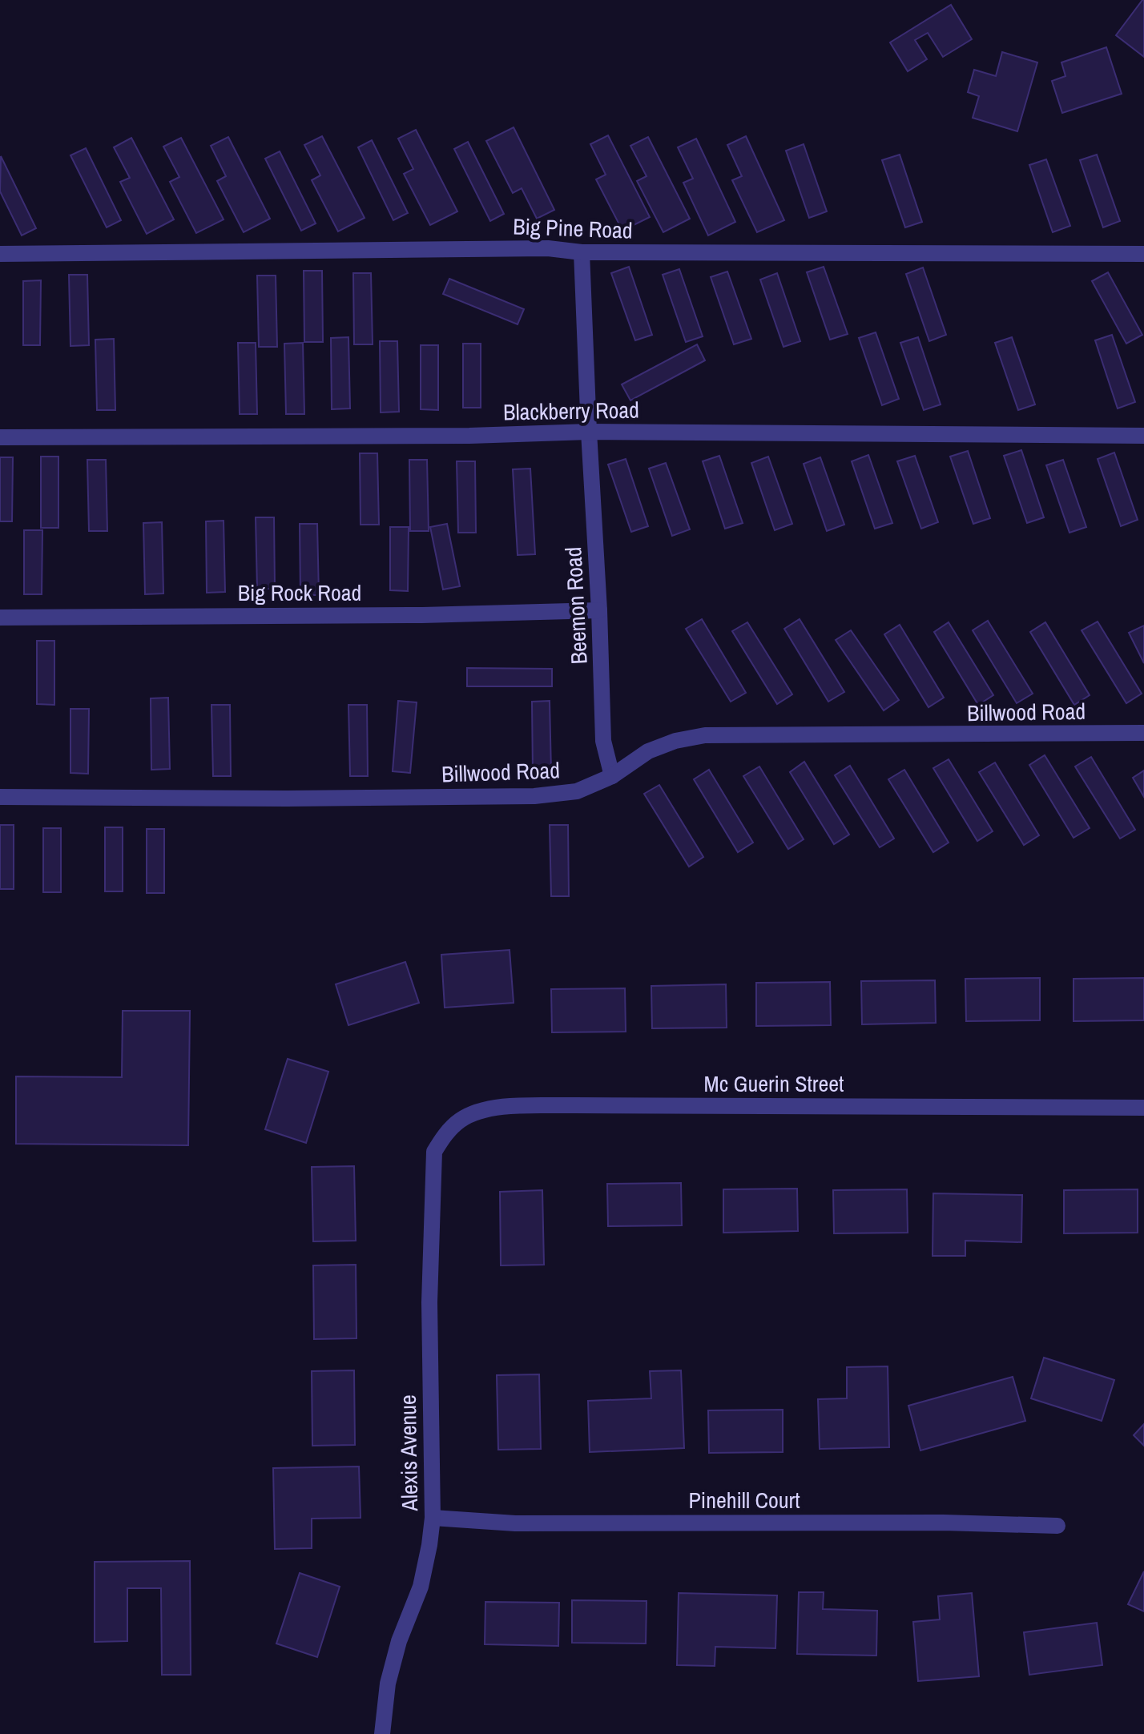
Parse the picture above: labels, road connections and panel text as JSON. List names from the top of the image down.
{
  "streets": {
    "street": [
      "Big Pine Road",
      "Blackberry Road",
      "Big Rock Road",
      "Beemon Road",
      "Billwood Road",
      "Mc Guerin Street",
      "Alexis Avenue",
      "Pinehill Court"
    ]
  },
  "crossings": [
    ["Big Pine Road", "Beemon Road"],
    ["Blackberry Road", "Beemon Road"],
    ["Big Rock Road", "Beemon Road"],
    ["Beemon Road", "Billwood Road"],
    ["Mc Guerin Street", "Alexis Avenue"],
    ["Alexis Avenue", "Pinehill Court"]
  ]
}
